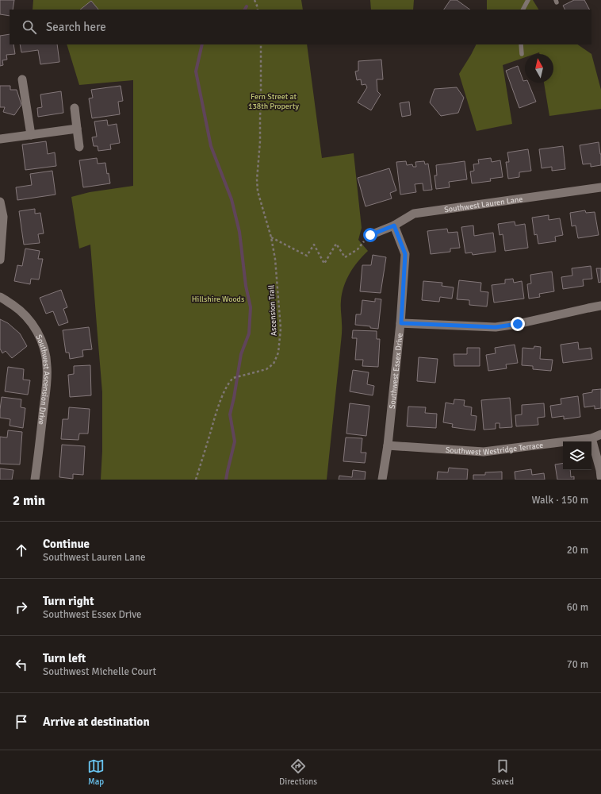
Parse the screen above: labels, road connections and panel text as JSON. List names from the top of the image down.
{
  "streets": {
    "street": [
      "Southwest Lauren Lane",
      "Southwest Essex Drive",
      "Southwest Ascension Drive",
      "Southwest Westridge Terrace"
    ],
    "path": ["Ascension Trail"]
  },
  "crossings": [
    ["Southwest Lauren Lane", "Southwest Essex Drive"],
    ["Southwest Essex Drive", "Southwest Westridge Terrace"]
  ],
  "parks": ["Fern Street at 138th Property", "Hillshire Woods"],
  "north": "top",
  "page": {
    "search": "Search here",
    "heading": ["2 min", "Walk · 150 m"],
    "list": [
      ["Continue", "Southwest Lauren Lane", "20 m"],
      ["Turn right", "Southwest Essex Drive", "60 m"],
      ["Turn left", "Southwest Michelle Court", "70 m"],
      "Arrive at destination"
    ],
    "nav": ["Map", "Directions", "Saved"]
  }
}
